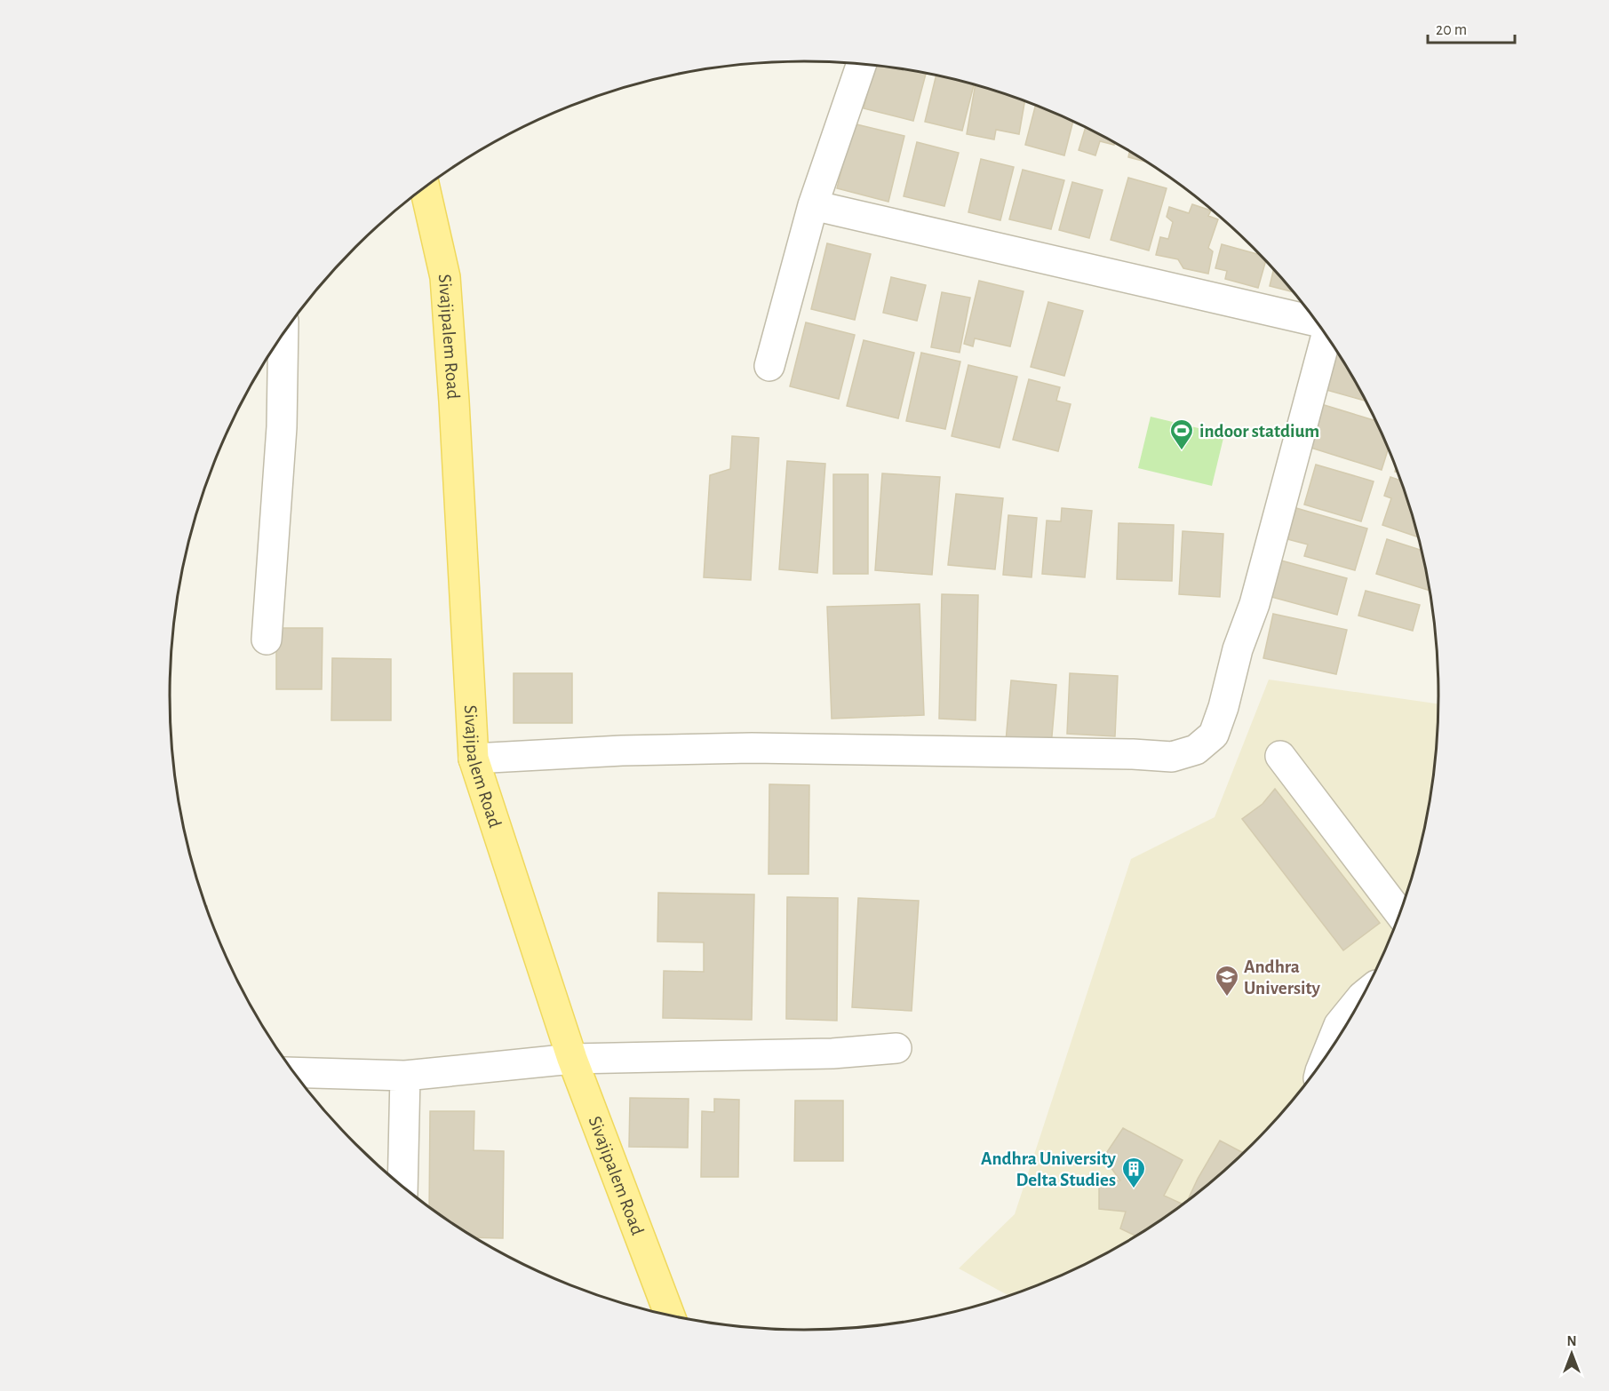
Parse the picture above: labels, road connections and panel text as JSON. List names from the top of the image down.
{
  "streets": {
    "main road": ["Sivajipalem Road"]
  },
  "places": {
    "sports": ["indoor statdium"],
    "school or university": ["Andhra University"],
    "building": ["Andhra University Delta Studies"]
  },
  "scale_bar": "20 m",
  "north": "top"
}
